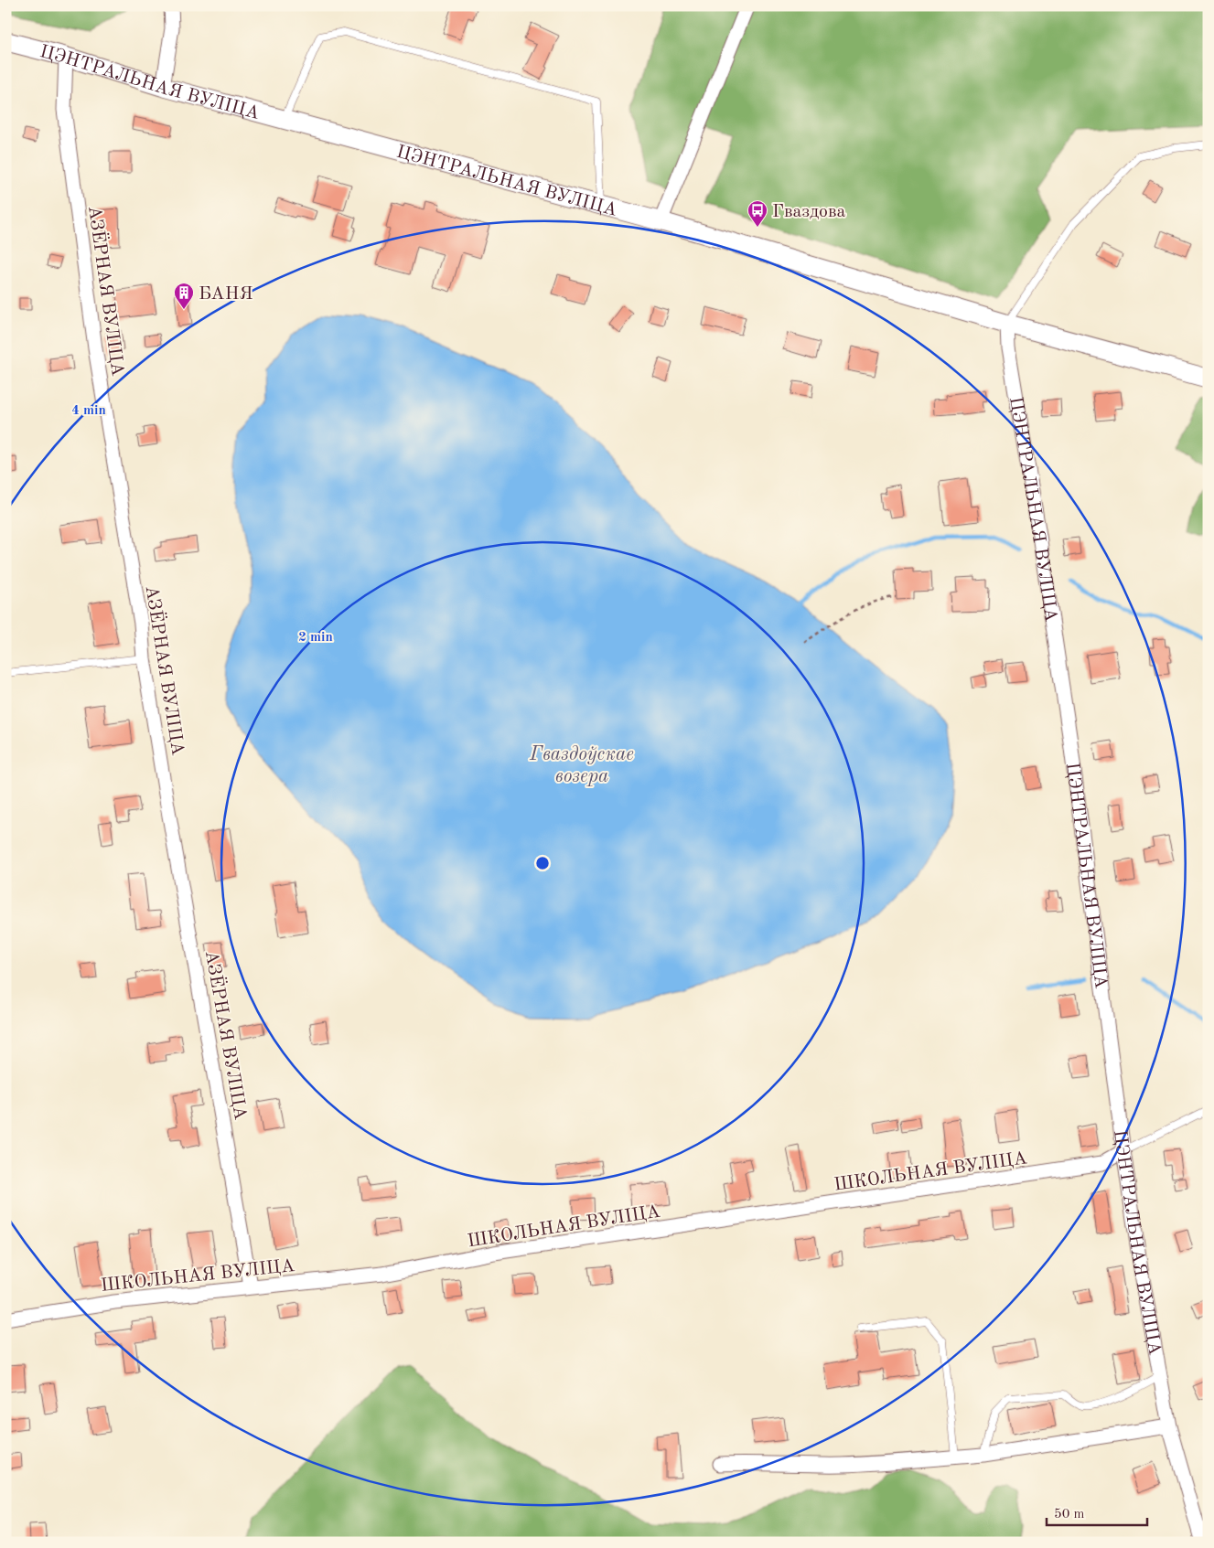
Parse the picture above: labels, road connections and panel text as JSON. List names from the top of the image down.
{
  "streets": {
    "street": ["ЦЭНТРАЛЬНАЯ ВУЛІЦА", "АЗЁРНАЯ ВУЛІЦА", "ШКОЛЬНАЯ ВУЛІЦА"]
  },
  "crossings": [
    ["ЦЭНТРАЛЬНАЯ ВУЛІЦА", "АЗЁРНАЯ ВУЛІЦА"],
    ["ЦЭНТРАЛЬНАЯ ВУЛІЦА", "ШКОЛЬНАЯ ВУЛІЦА"],
    ["АЗЁРНАЯ ВУЛІЦА", "ШКОЛЬНАЯ ВУЛІЦА"]
  ],
  "water": ["Гваздоўскае возера"],
  "places": {
    "bus stop": ["Гваздова"],
    "building": ["БАНЯ"]
  },
  "scale_bar": "50 m",
  "rings": ["4 min", "2 min"]
}
